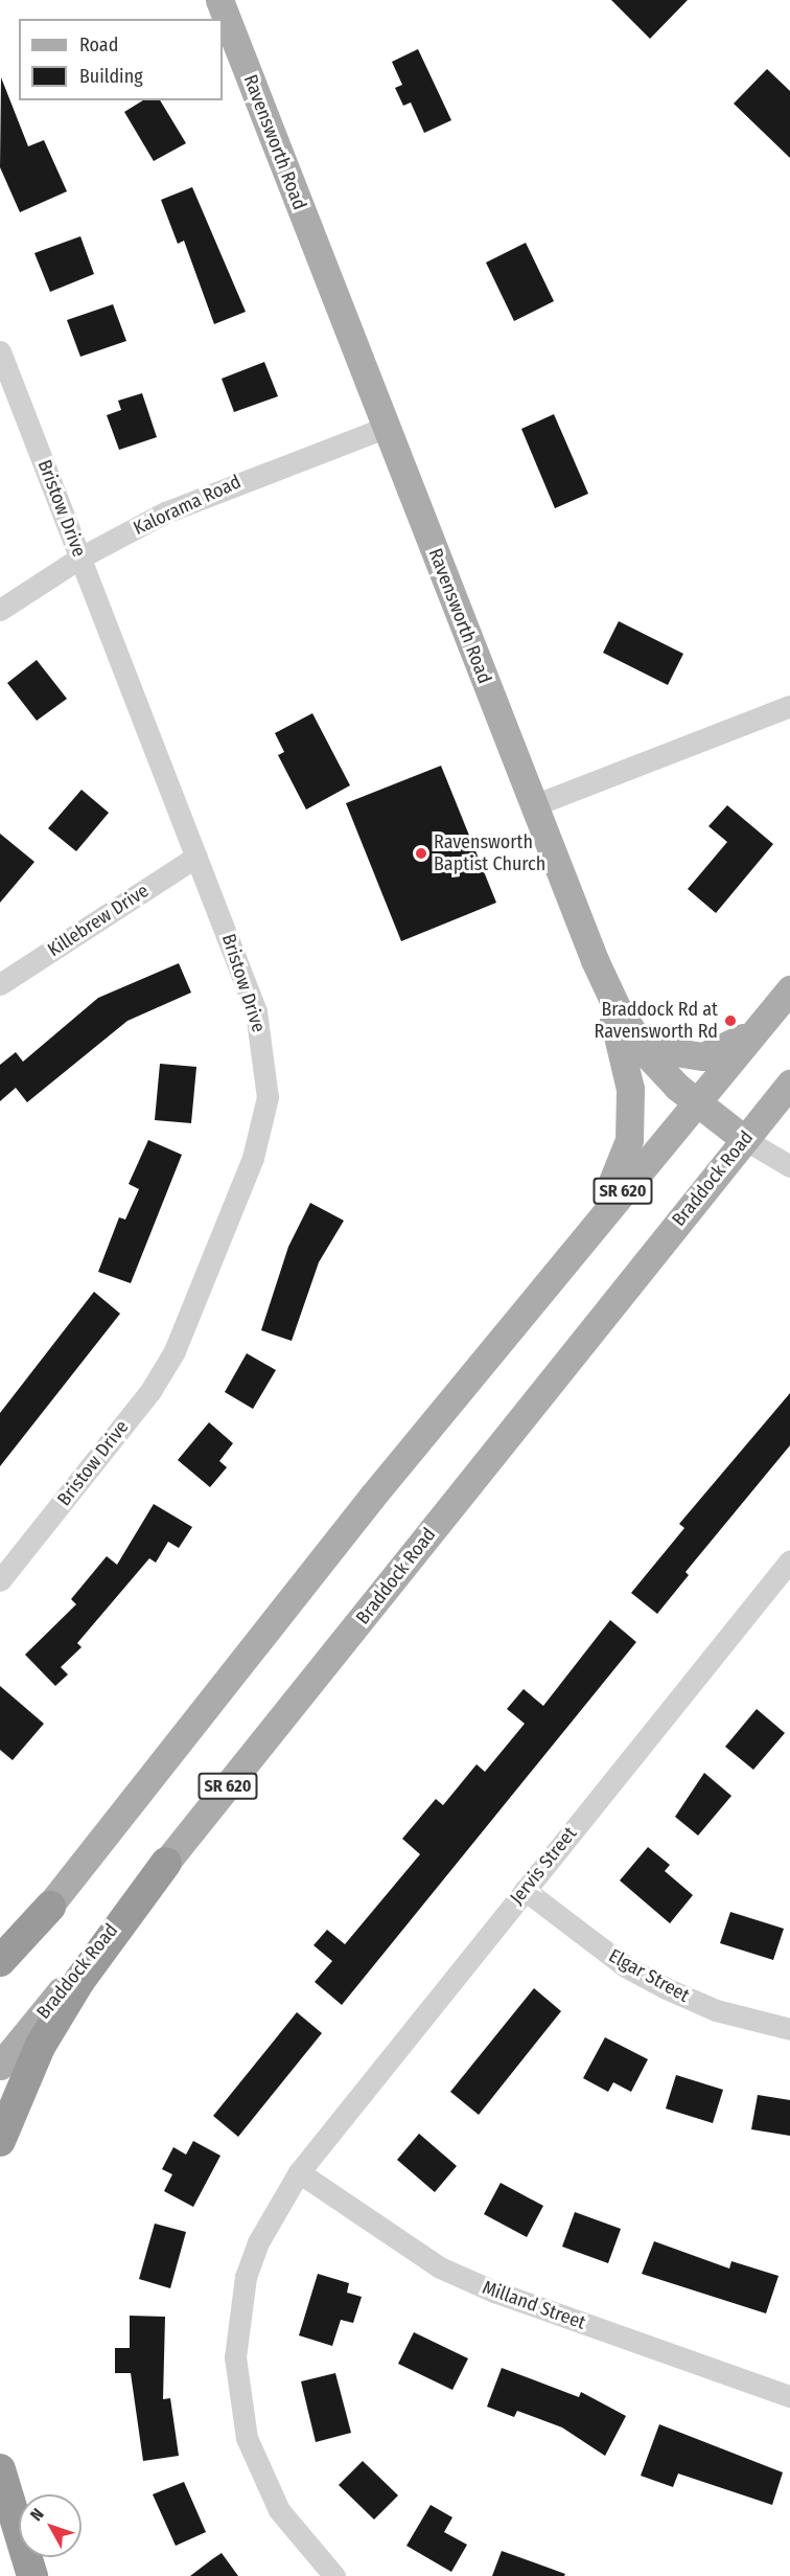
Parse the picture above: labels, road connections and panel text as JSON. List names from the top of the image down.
{
  "streets": {
    "main road": ["Ravensworth Road", "Braddock Road", "SR 620"],
    "street": [
      "Kalorama Road",
      "Bristow Drive",
      "Killebrew Drive",
      "Jervis Street",
      "Elgar Street",
      "Milland Street"
    ]
  },
  "crossings": [
    ["Ravensworth Road", "Kalorama Road"],
    ["Ravensworth Road", "Braddock Road"],
    ["Ravensworth Road", "SR 620"],
    ["Kalorama Road", "Bristow Drive"],
    ["Bristow Drive", "Killebrew Drive"],
    ["Jervis Street", "Elgar Street"],
    ["Jervis Street", "Milland Street"]
  ],
  "places": ["Ravensworth Baptist Church", "Braddock Rd at Ravensworth Rd"],
  "legend": ["Road", "Building"],
  "north": "top left"
}
